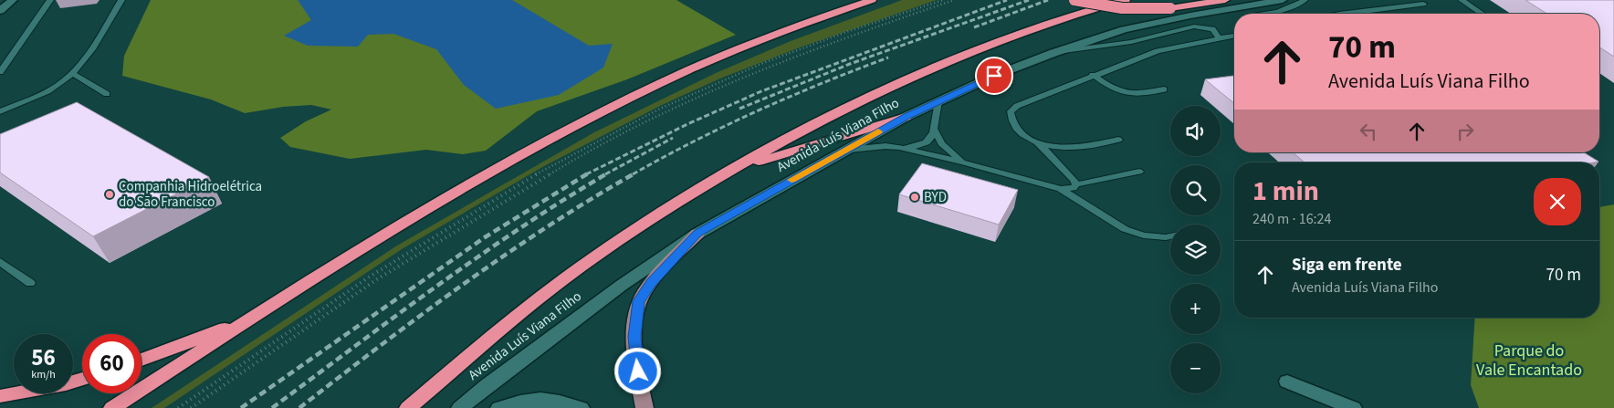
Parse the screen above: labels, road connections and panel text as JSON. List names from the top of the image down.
{
  "streets": {
    "highway": ["Avenida Luís Viana Filho"]
  },
  "parks": ["Parque do Vale Encantado"],
  "places": ["Companhia Hidroelétrica do São Francisco", "BYD"],
  "page": {
    "turn": ["70 m", "Avenida Luís Viana Filho"],
    "map_buttons": ["+", "−"],
    "heading": ["1 min", "240 m · 16:24"],
    "list": [
      {
        "name": "Siga em frente",
        "note": "Avenida Luís Viana Filho",
        "value": "70 m"
      }
    ],
    "speed": "56 km/h",
    "limit": "60"
  }
}
